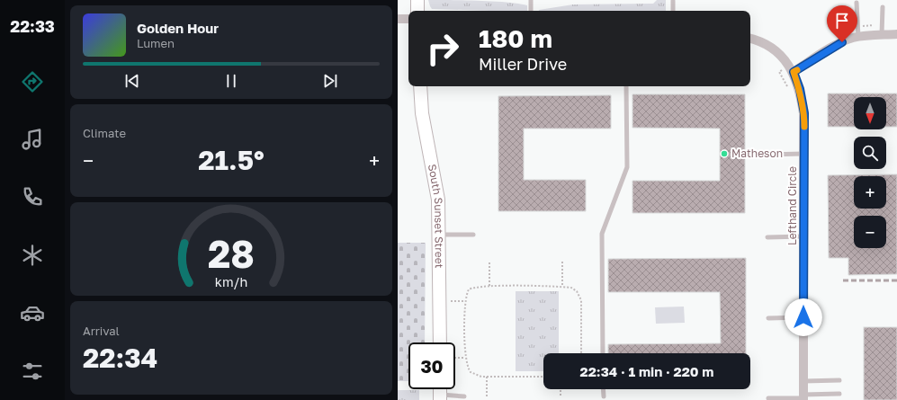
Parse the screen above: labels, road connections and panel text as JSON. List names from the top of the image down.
{
  "streets": {
    "street": ["Lefthand Circle", "South Sunset Street"]
  },
  "places": ["Matheson"],
  "north": "bottom",
  "page": {
    "tabs": "22:33",
    "turn": ["180 m", "Miller Drive"],
    "song": ["Golden Hour", "Lumen"],
    "map_buttons": ["+", "−"],
    "tile": [
      "Climate",
      ["Arrival", "22:34"]
    ],
    "heat": ["−", "21.5°", "+"],
    "limit": "30",
    "trip": "22:34 · 1 min · 220 m",
    "gauge": ["28", "km/h"]
  }
}
